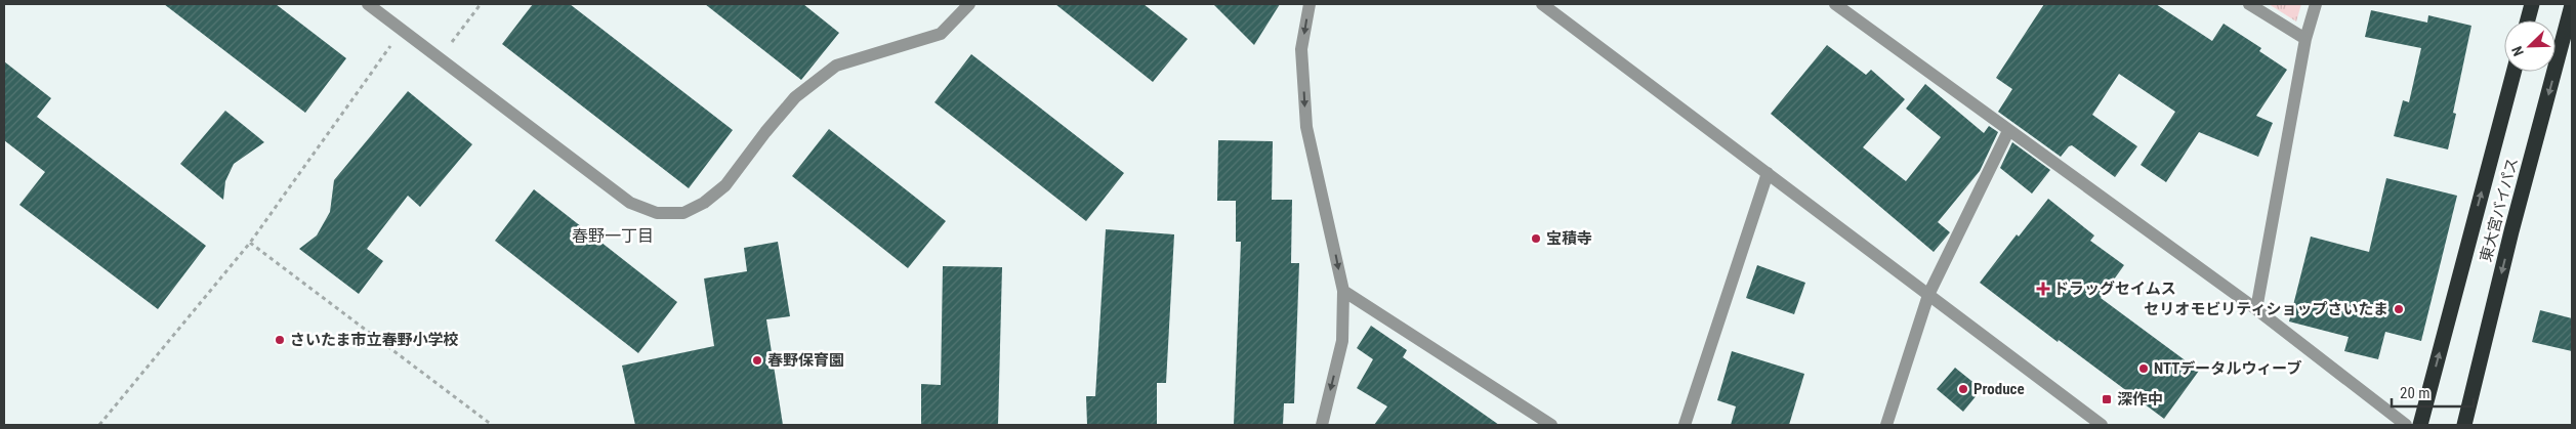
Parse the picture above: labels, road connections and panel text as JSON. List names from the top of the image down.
{
  "streets": {
    "highway": ["東大宮バイパス"]
  },
  "districts": ["春野一丁目"],
  "places": {
    "other": [
      "宝積寺",
      "セリオモビリティショップさいたま",
      "さいたま市立春野小学校",
      "春野保育園",
      "NTTデータルウィーブ",
      "Produce"
    ],
    "health": ["ドラッグセイムス"],
    "transit": ["深作中"]
  },
  "scale_bar": "20 m",
  "north": "bottom left"
}
